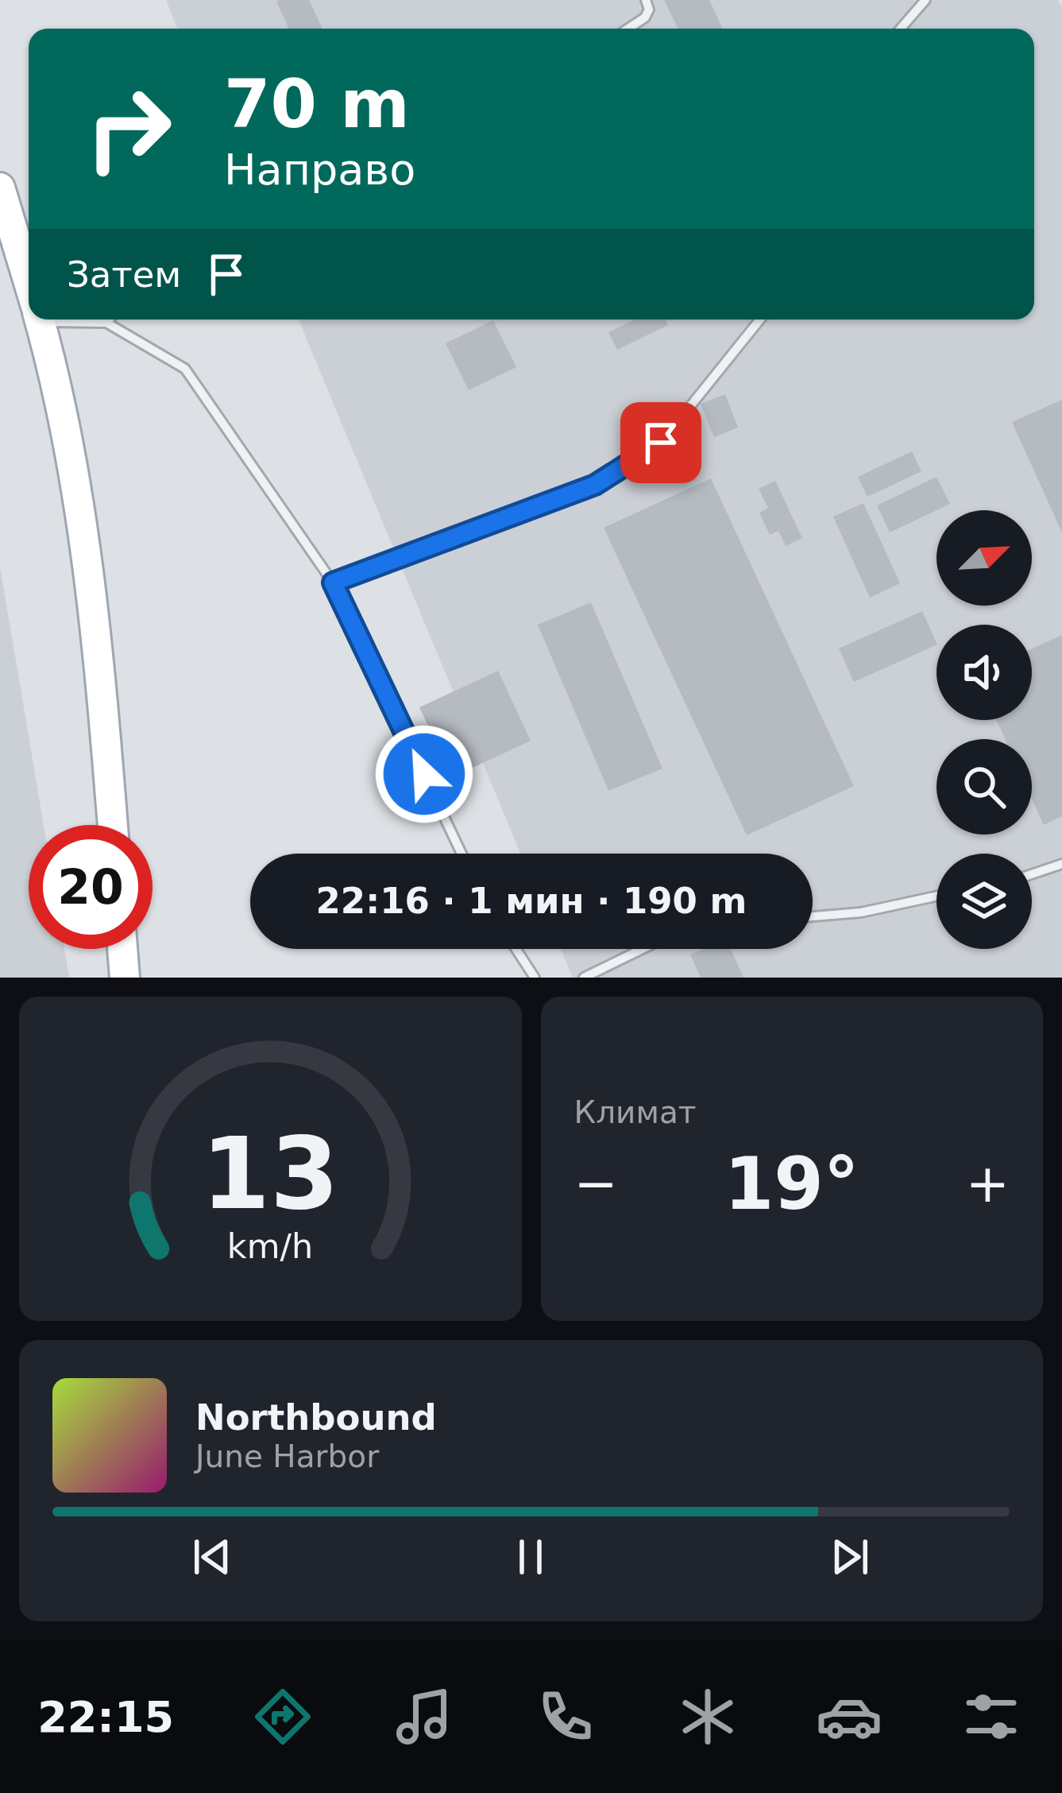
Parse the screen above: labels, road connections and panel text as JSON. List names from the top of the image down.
{
  "north": "top right",
  "page": {
    "turn": ["70 m", "Направо"],
    "then": "Затем",
    "limit": "20",
    "trip": "22:16 · 1 мин · 190 m",
    "tile": "Климат",
    "heat": ["−", "19°", "+"],
    "song": ["Northbound", "June Harbor"],
    "tabs": "22:15",
    "gauge": ["13", "km/h"]
  }
}
